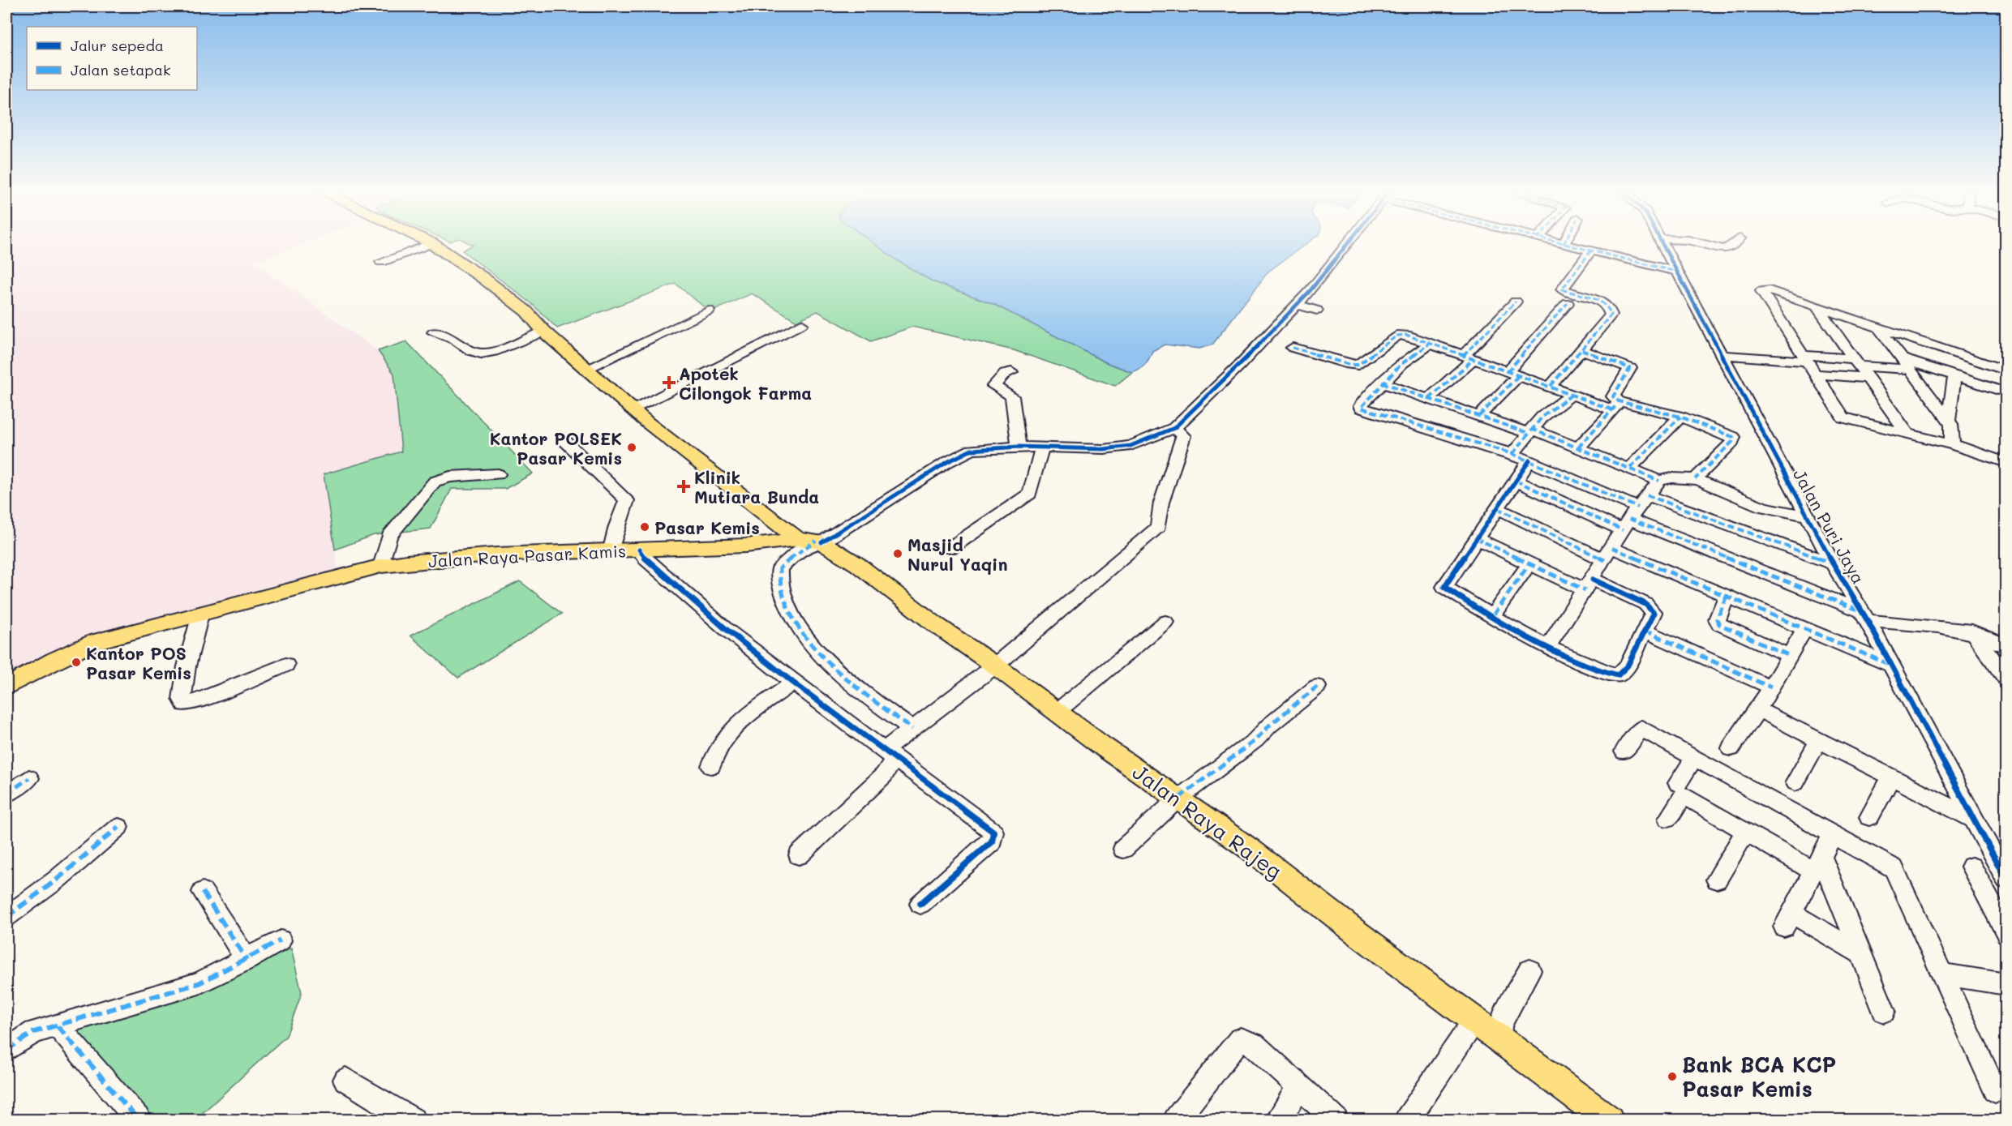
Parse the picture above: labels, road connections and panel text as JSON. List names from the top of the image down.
{
  "streets": {
    "main road": ["Jalan Raya Pasar Kamis", "Jalan Raya Rajeg"],
    "street": ["Jalan Puri Jaya"]
  },
  "crossings": [
    ["Jalan Raya Pasar Kamis", "Jalan Raya Rajeg"]
  ],
  "places": {
    "health": ["Apotek Cilongok Farma", "Klinik Mutiara Bunda"],
    "other": [
      "Kantor POLSEK Pasar Kemis",
      "Pasar Kemis",
      "Masjid Nurul Yaqin",
      "Kantor POS Pasar Kemis",
      "Bank BCA KCP Pasar Kemis"
    ]
  },
  "legend": ["Jalur sepeda", "Jalan setapak"]
}
